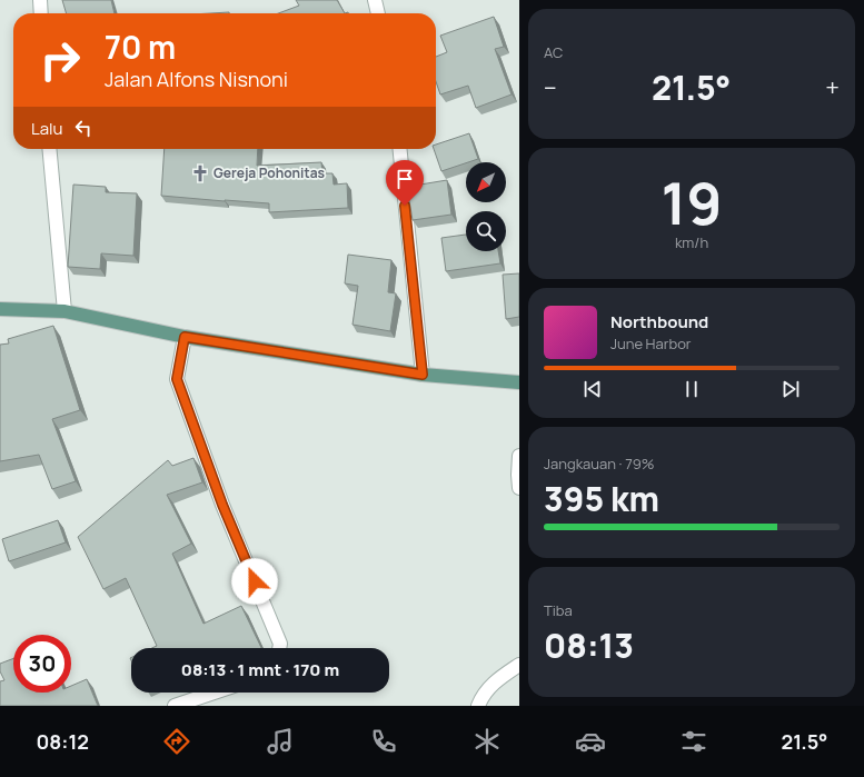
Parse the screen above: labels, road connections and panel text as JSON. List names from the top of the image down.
{
  "places": {
    "church": ["Gereja Pohonitas"]
  },
  "north": "bottom left",
  "page": {
    "tile": [
      "AC",
      ["19", "km/h"],
      ["Jangkauan · 79%", "395 km"],
      ["Tiba", "08:13"]
    ],
    "turn": ["70 m", "Jalan Alfons Nisnoni"],
    "heat": ["−", "21.5°", "+"],
    "then": "Lalu",
    "song": ["Northbound", "June Harbor"],
    "limit": "30",
    "trip": "08:13 · 1 mnt · 170 m",
    "tabs": ["08:12", "21.5°"]
  }
}
